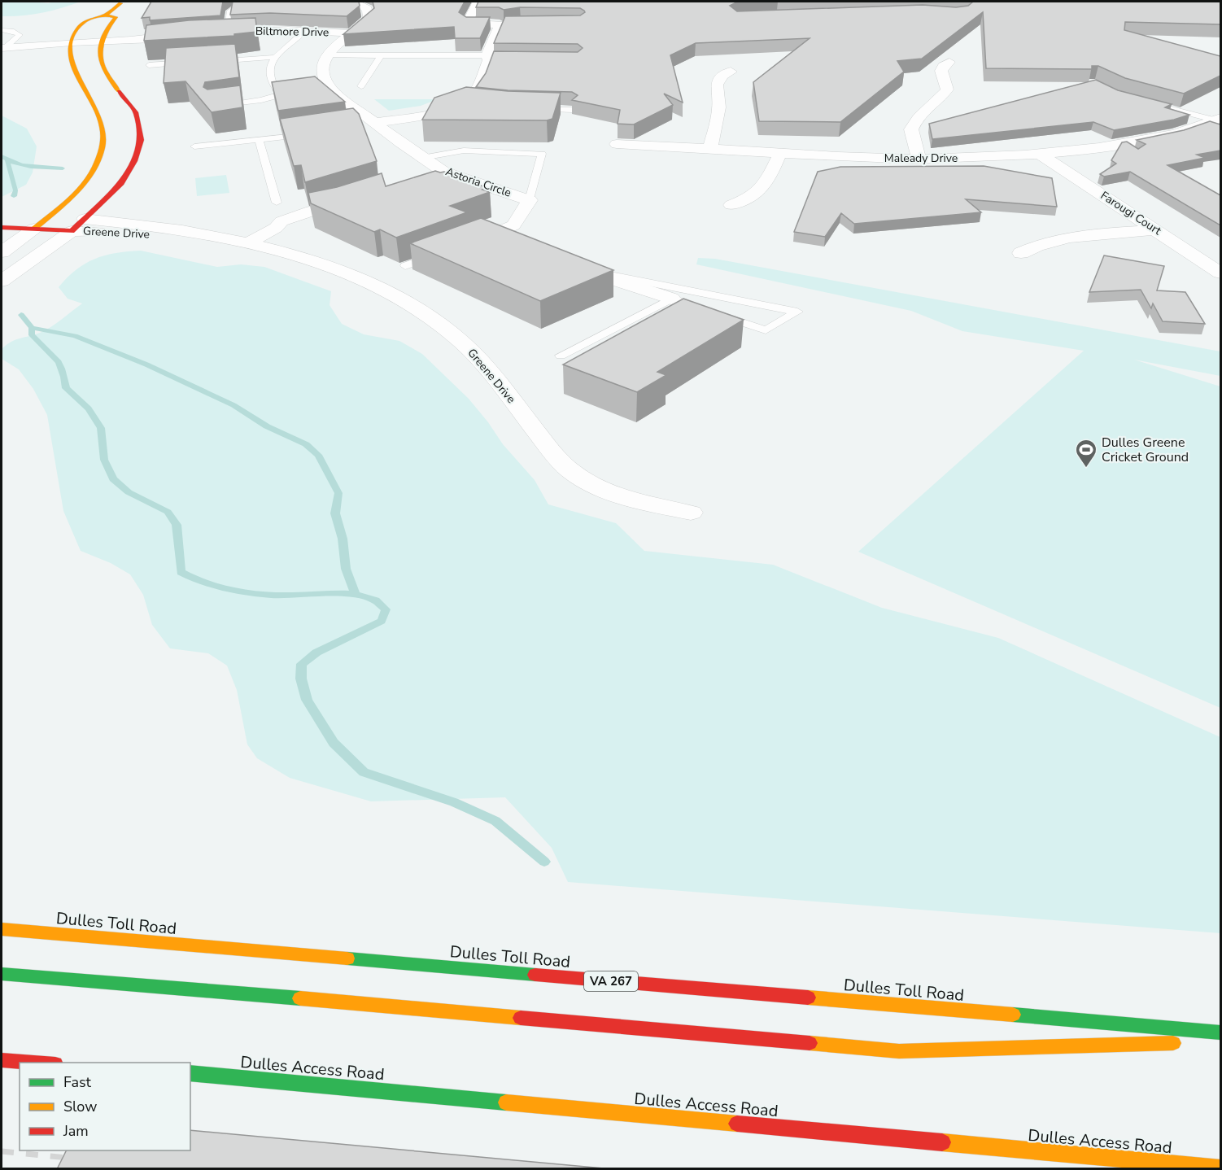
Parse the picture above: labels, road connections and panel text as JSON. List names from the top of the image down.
{
  "streets": {
    "main road": ["Dulles Toll Road", "VA 267", "Dulles Access Road"],
    "street": [
      "Biltmore Drive",
      "Maleady Drive",
      "Astoria Circle",
      "Farougi Court",
      "Greene Drive"
    ]
  },
  "crossings": [
    ["Maleady Drive", "Farougi Court"]
  ],
  "places": {
    "sports": ["Dulles Greene Cricket Ground"]
  },
  "legend": ["Fast", "Slow", "Jam"]
}
